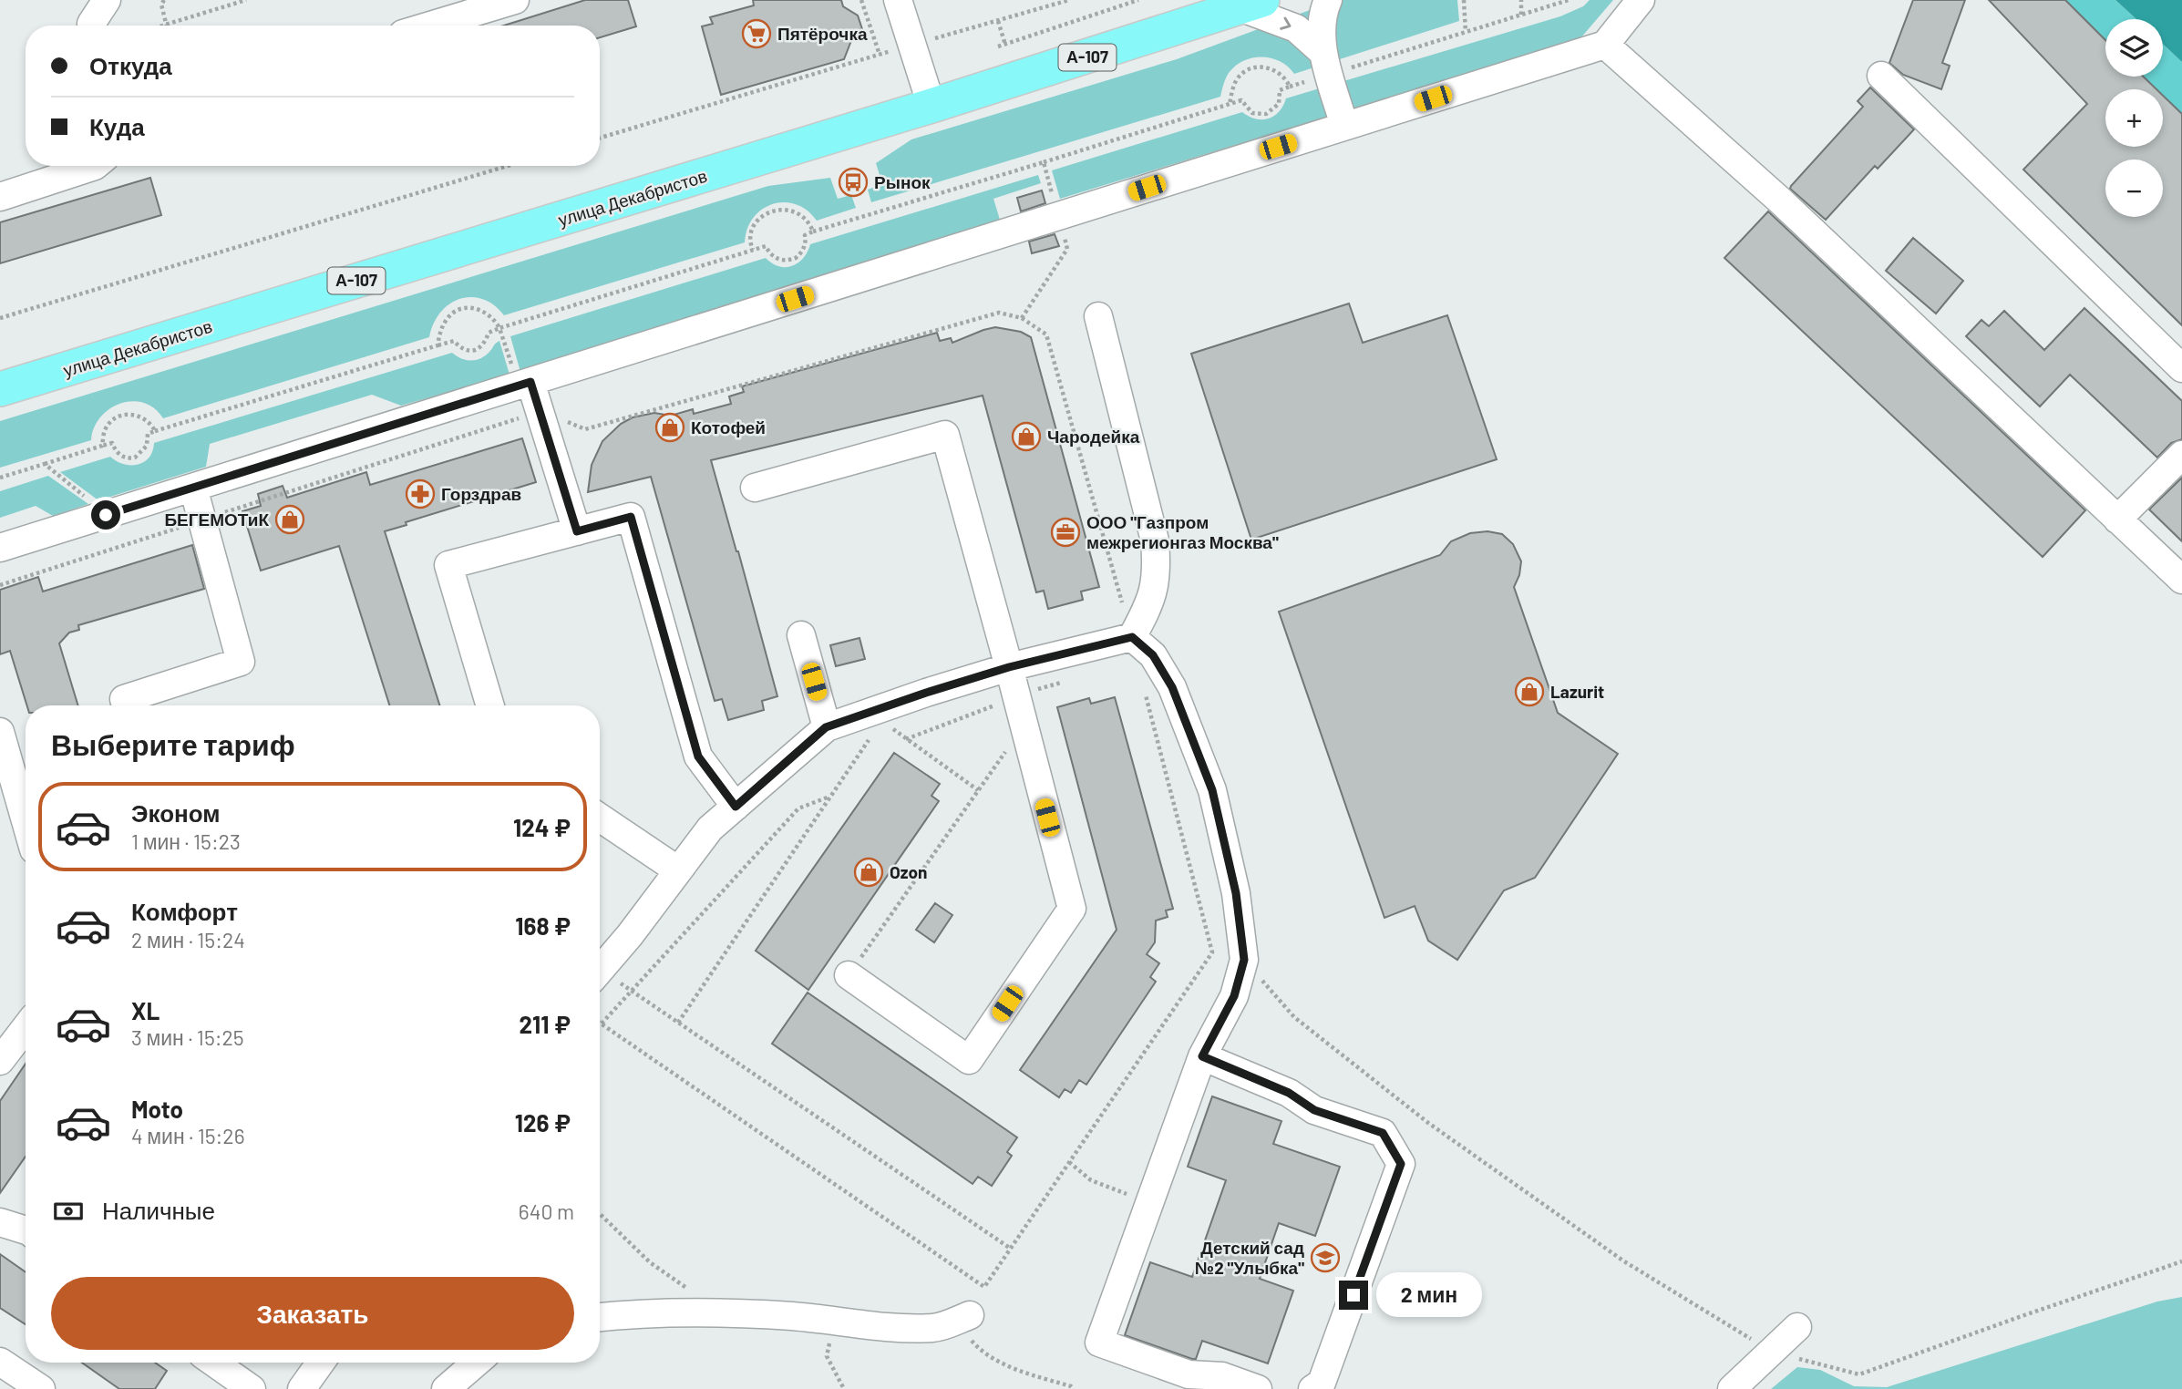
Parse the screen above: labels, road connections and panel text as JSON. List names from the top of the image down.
{
  "streets": {
    "main road": ["А-107", "улица Декабристов"]
  },
  "places": {
    "supermarket": ["Пятёрочка"],
    "bus stop": ["Рынок"],
    "shop": [
      "Котофей",
      "Чародейка",
      "БЕГЕМОТиК",
      "Lazurit",
      "Ozon"
    ],
    "pharmacy": ["Горздрав"],
    "office": ["ООО \"Газпром межрегионгаз Москва\""],
    "school or university": ["Детский сад №2 \"Улыбка\""]
  },
  "page": {
    "map_buttons": ["+", "−"],
    "banner": ["Откуда", "Куда"],
    "heading": "Выберите тариф",
    "list": [
      {
        "name": "Эконом",
        "note": "1 мин · 15:23",
        "value": "124 ₽"
      },
      {
        "name": "Комфорт",
        "note": "2 мин · 15:24",
        "value": "168 ₽"
      },
      {
        "name": "XL",
        "note": "3 мин · 15:25",
        "value": "211 ₽"
      },
      {
        "name": "Moto",
        "note": "4 мин · 15:26",
        "value": "126 ₽"
      }
    ],
    "pay": ["Наличные", "640 m"],
    "buttons": "Заказать",
    "bubble": "2 мин"
  }
}
